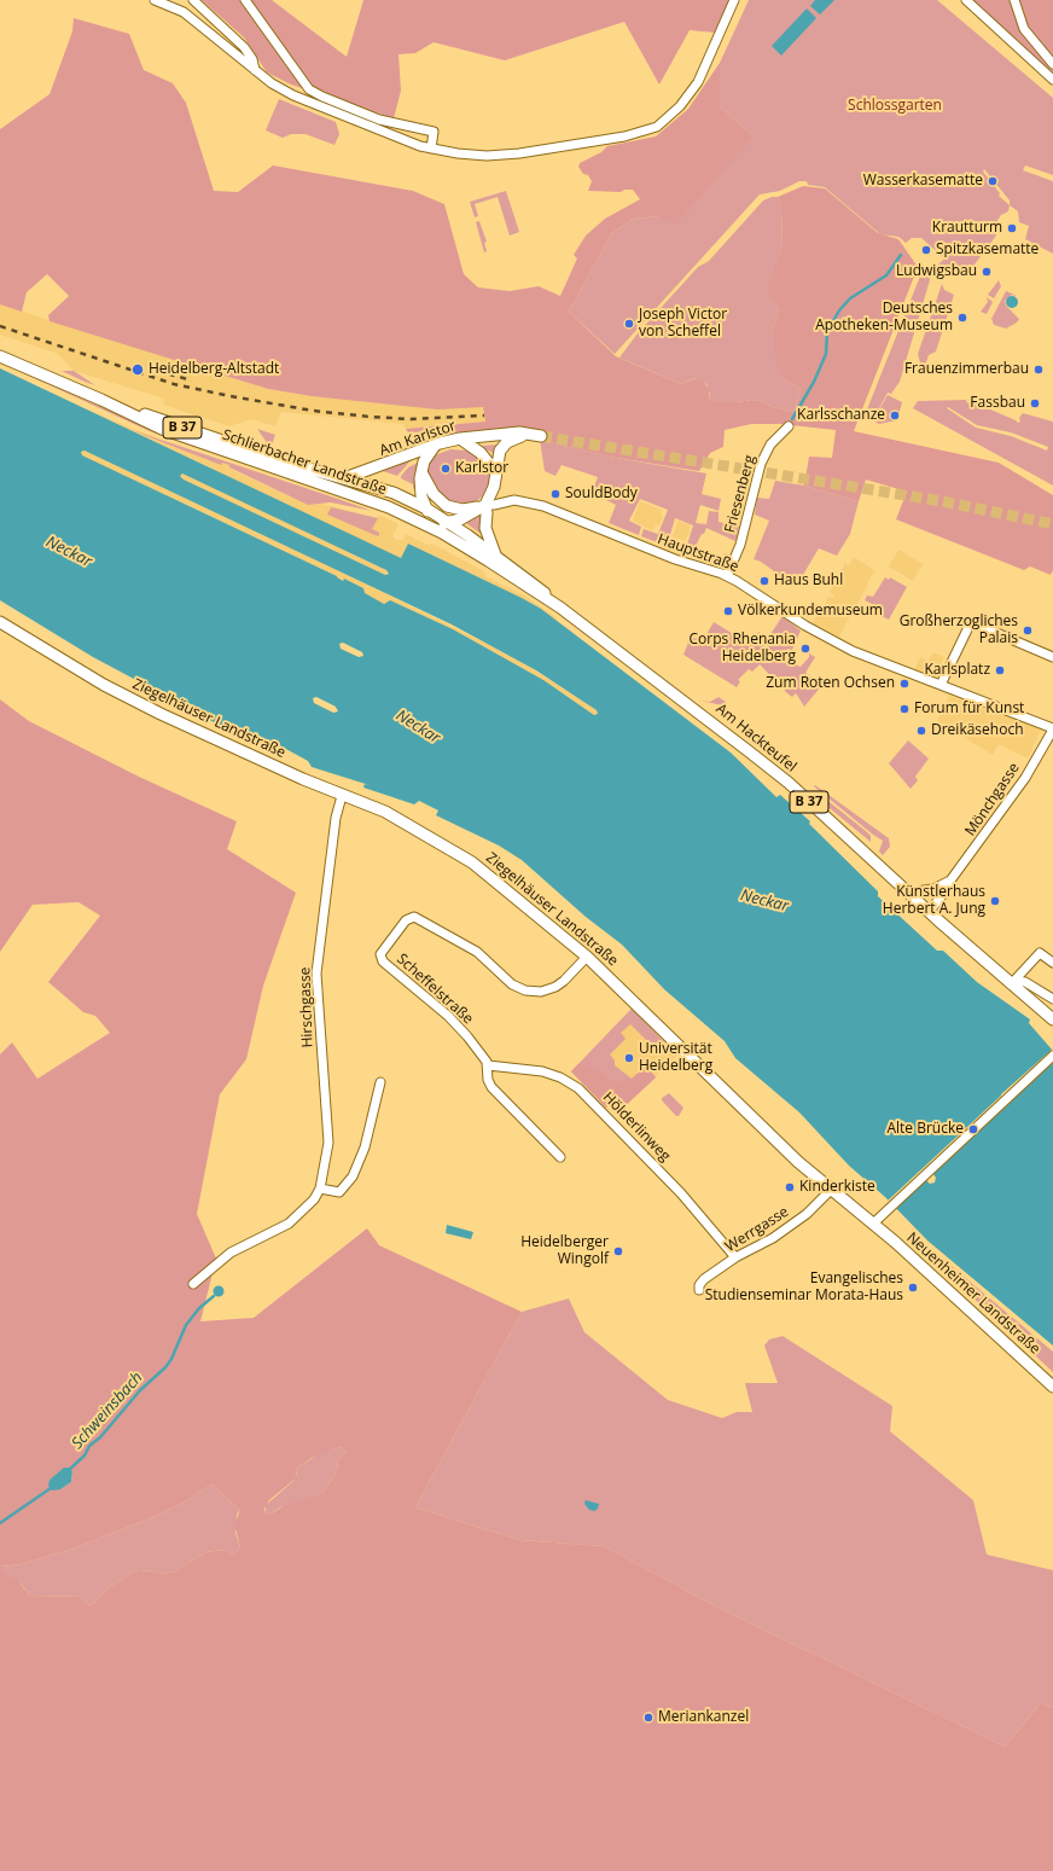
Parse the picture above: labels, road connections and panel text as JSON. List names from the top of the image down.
{
  "streets": {
    "main road": [
      "B 37",
      "Am Karlstor",
      "Schlierbacher Landstraße",
      "Ziegelhäuser Landstraße",
      "Am Hackteufel",
      "Neuenheimer Landstraße"
    ],
    "street": [
      "Friesenberg",
      "Hauptstraße",
      "Mönchgasse",
      "Scheffelstraße",
      "Hirschgasse",
      "Hölderlinweg",
      "Werrgasse"
    ]
  },
  "crossings": [
    ["Am Karlstor", "Schlierbacher Landstraße"],
    ["Am Karlstor", "Hauptstraße"],
    ["Schlierbacher Landstraße", "Am Hackteufel"],
    ["Friesenberg", "Hauptstraße"],
    ["Hauptstraße", "Mönchgasse"],
    ["Ziegelhäuser Landstraße", "Scheffelstraße"],
    ["Ziegelhäuser Landstraße", "Hirschgasse"],
    ["Ziegelhäuser Landstraße", "Werrgasse"],
    ["Ziegelhäuser Landstraße", "Neuenheimer Landstraße"],
    ["Am Hackteufel", "Mönchgasse"],
    ["Scheffelstraße", "Hölderlinweg"],
    ["Hölderlinweg", "Werrgasse"]
  ],
  "water": ["Neckar", "Schweinsbach"],
  "parks": ["Schlossgarten"],
  "places": [
    "Wasserkasematte",
    "Krautturm",
    "Spitzkasematte",
    "Ludwigsbau",
    "Deutsches Apotheken-Museum",
    "Joseph Victor von Scheffel",
    "Heidelberg-Altstadt",
    "Frauenzimmerbau",
    "Fassbau",
    "Karlsschanze",
    "Karlstor",
    "SouldBody",
    "Haus Buhl",
    "Völkerkundemuseum",
    "Großherzogliches Palais",
    "Corps Rhenania Heidelberg",
    "Karlsplatz",
    "Zum Roten Ochsen",
    "Forum für Kunst",
    "Dreikäsehoch",
    "Künstlerhaus Herbert A. Jung",
    "Universität Heidelberg",
    "Alte Brücke",
    "Kinderkiste",
    "Heidelberger Wingolf",
    "Evangelisches Studienseminar Morata-Haus",
    "Meriankanzel"
  ]
}
